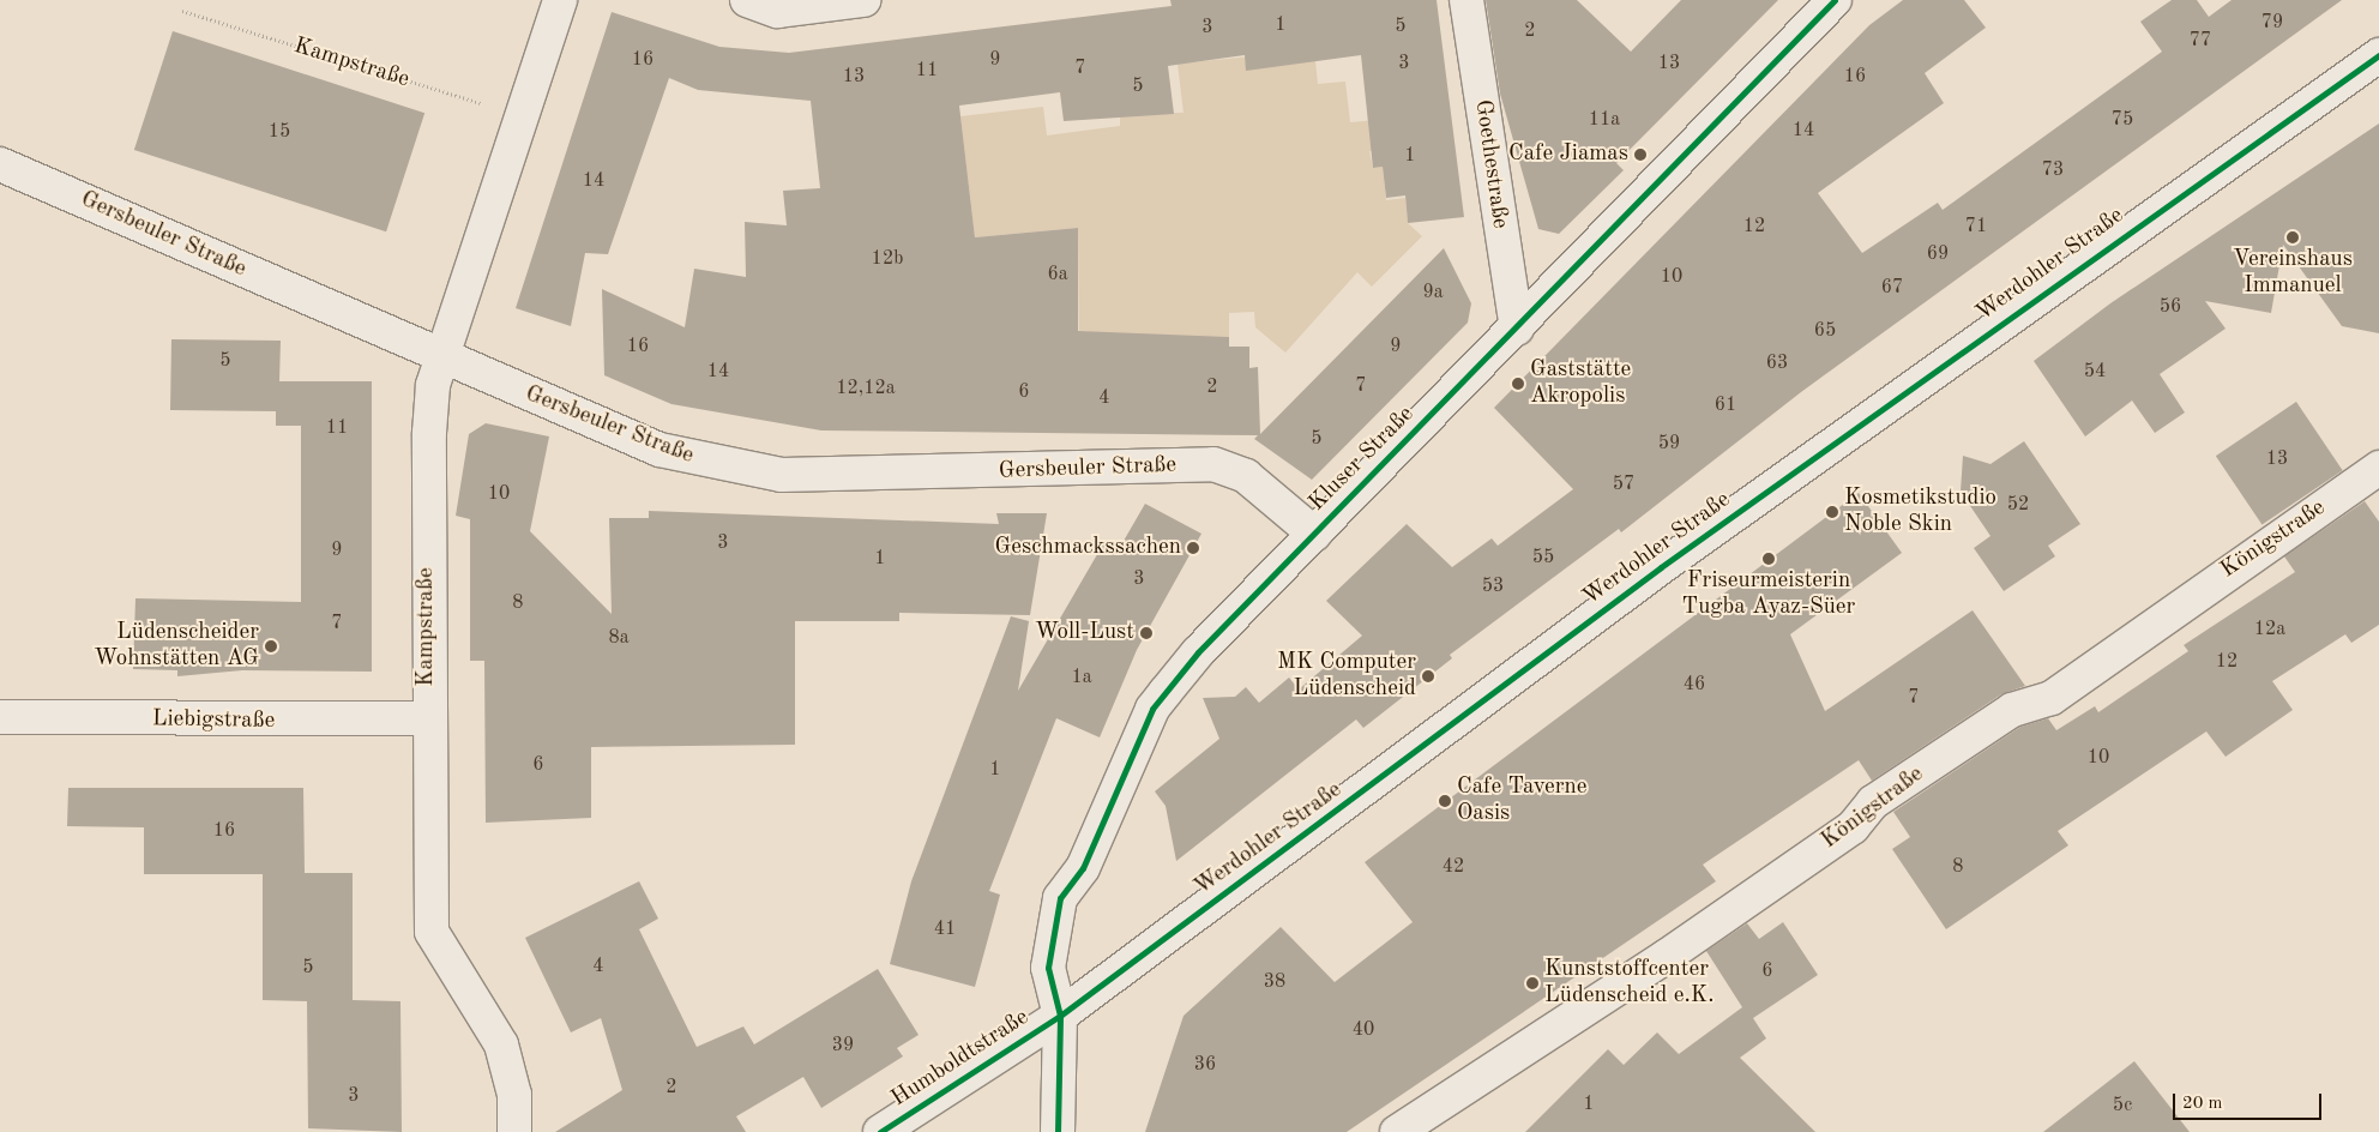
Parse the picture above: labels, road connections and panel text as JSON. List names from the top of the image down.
{
  "streets": {
    "street": [
      "Kampstraße",
      "Goethestraße",
      "Gersbeuler Straße",
      "Werdohler Straße",
      "Kluser Straße",
      "Königstraße",
      "Liebigstraße",
      "Humboldtstraße"
    ]
  },
  "crossings": [
    ["Kampstraße", "Gersbeuler Straße"],
    ["Kampstraße", "Liebigstraße"],
    ["Goethestraße", "Kluser Straße"],
    ["Gersbeuler Straße", "Kluser Straße"],
    ["Werdohler Straße", "Kluser Straße"],
    ["Werdohler Straße", "Humboldtstraße"],
    ["Kluser Straße", "Humboldtstraße"]
  ],
  "places": [
    "Cafe Jiamas",
    "Vereinshaus Immanuel",
    "Gaststätte Akropolis",
    "Kosmetikstudio Noble Skin",
    "Geschmackssachen",
    "Friseurmeisterin Tugba Ayaz-Süer",
    "Woll-Lust",
    "Lüdenscheider Wohnstätten AG",
    "MK Computer Lüdenscheid",
    "Cafe Taverne Oasis",
    "Kunststoffcenter Lüdenscheid e.K."
  ],
  "house_numbers": [
    "79",
    "1",
    "5",
    "3",
    "2",
    "77",
    "16",
    "9",
    "3",
    "13",
    "7",
    "11",
    "13",
    "16",
    "5",
    "11a",
    "75",
    "14",
    "15",
    "1",
    "73",
    "14",
    "12",
    "71",
    "69",
    "12b",
    "6a",
    "10",
    "67",
    "9a",
    "56",
    "65",
    "16",
    "9",
    "5",
    "63",
    "14",
    "54",
    "7",
    "2",
    "12,12a",
    "6",
    "4",
    "61",
    "11",
    "5",
    "59",
    "13",
    "57",
    "10",
    "52",
    "3",
    "9",
    "55",
    "1",
    "3",
    "53",
    "8",
    "7",
    "12a",
    "8a",
    "12",
    "1a",
    "46",
    "7",
    "10",
    "6",
    "1",
    "16",
    "42",
    "8",
    "41",
    "4",
    "5",
    "6",
    "38",
    "40",
    "39",
    "36",
    "2",
    "3",
    "1",
    "5c"
  ],
  "scale_bar": "20 m"
}
